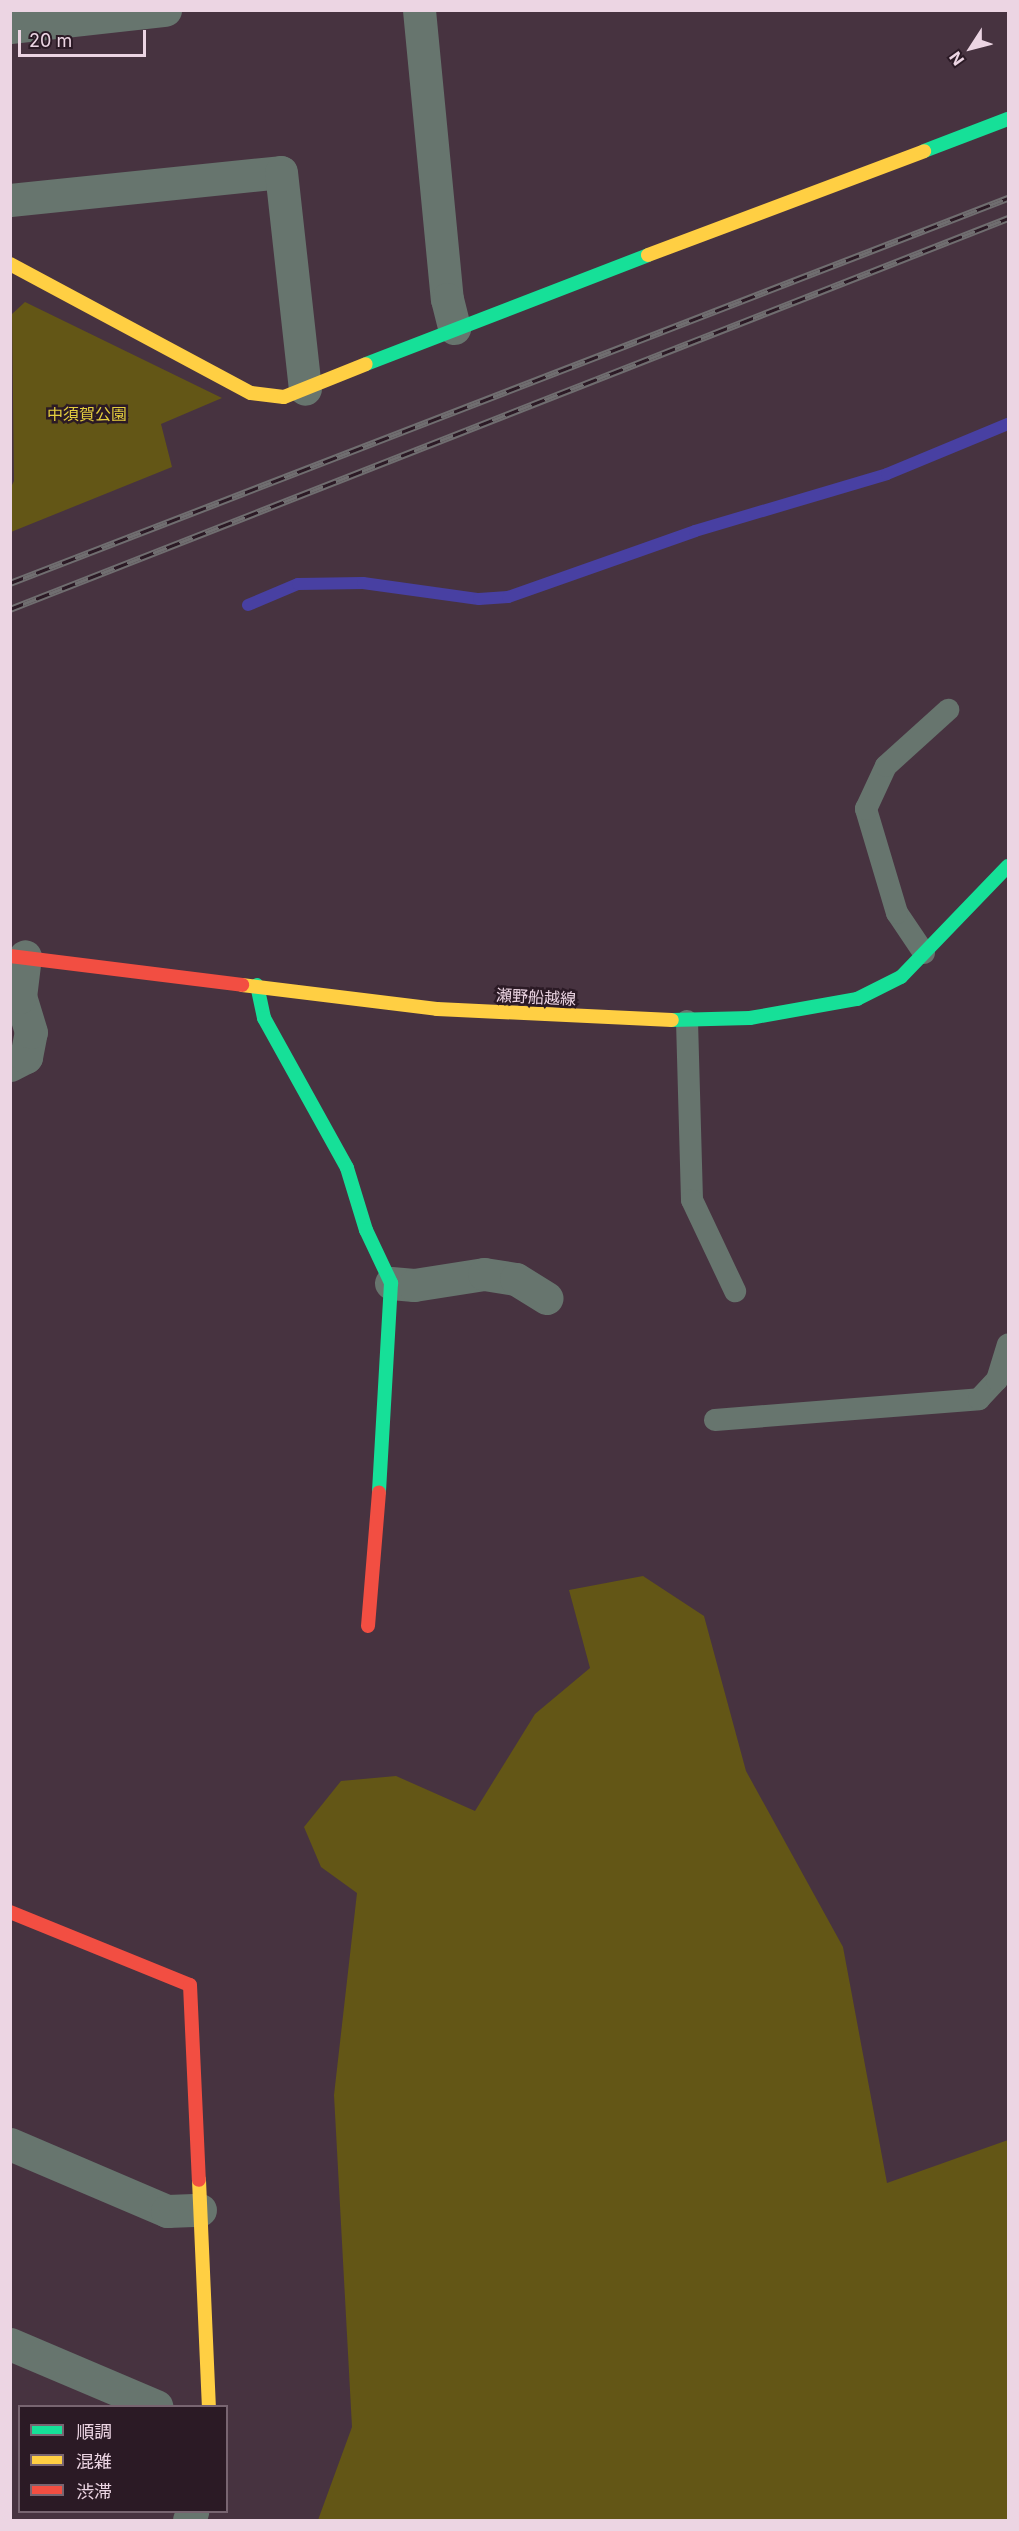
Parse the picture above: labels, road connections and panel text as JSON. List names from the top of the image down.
{
  "streets": {
    "street": ["瀬野船越線"]
  },
  "parks": ["中須賀公園"],
  "legend": ["順調", "混雑", "渋滞"],
  "scale_bar": "20 m",
  "north": "bottom left"
}
